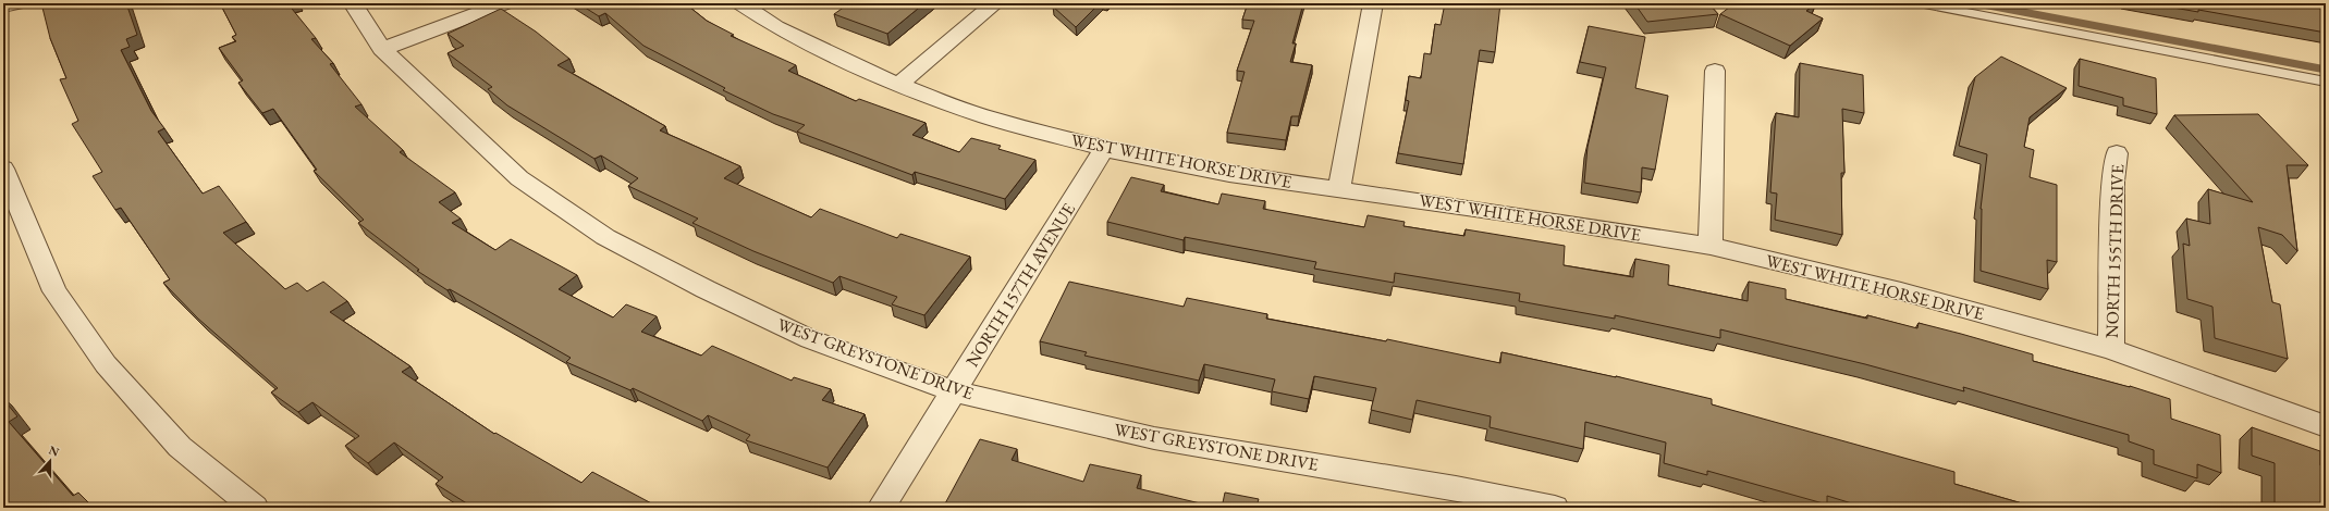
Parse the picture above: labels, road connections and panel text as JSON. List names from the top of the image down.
{
  "streets": {
    "street": [
      "WEST WHITE HORSE DRIVE",
      "NORTH 155TH DRIVE",
      "NORTH 157TH AVENUE",
      "WEST GREYSTONE DRIVE"
    ]
  },
  "crossings": [
    ["WEST WHITE HORSE DRIVE", "NORTH 155TH DRIVE"],
    ["WEST WHITE HORSE DRIVE", "NORTH 157TH AVENUE"],
    ["NORTH 157TH AVENUE", "WEST GREYSTONE DRIVE"]
  ],
  "north": "top"
}
